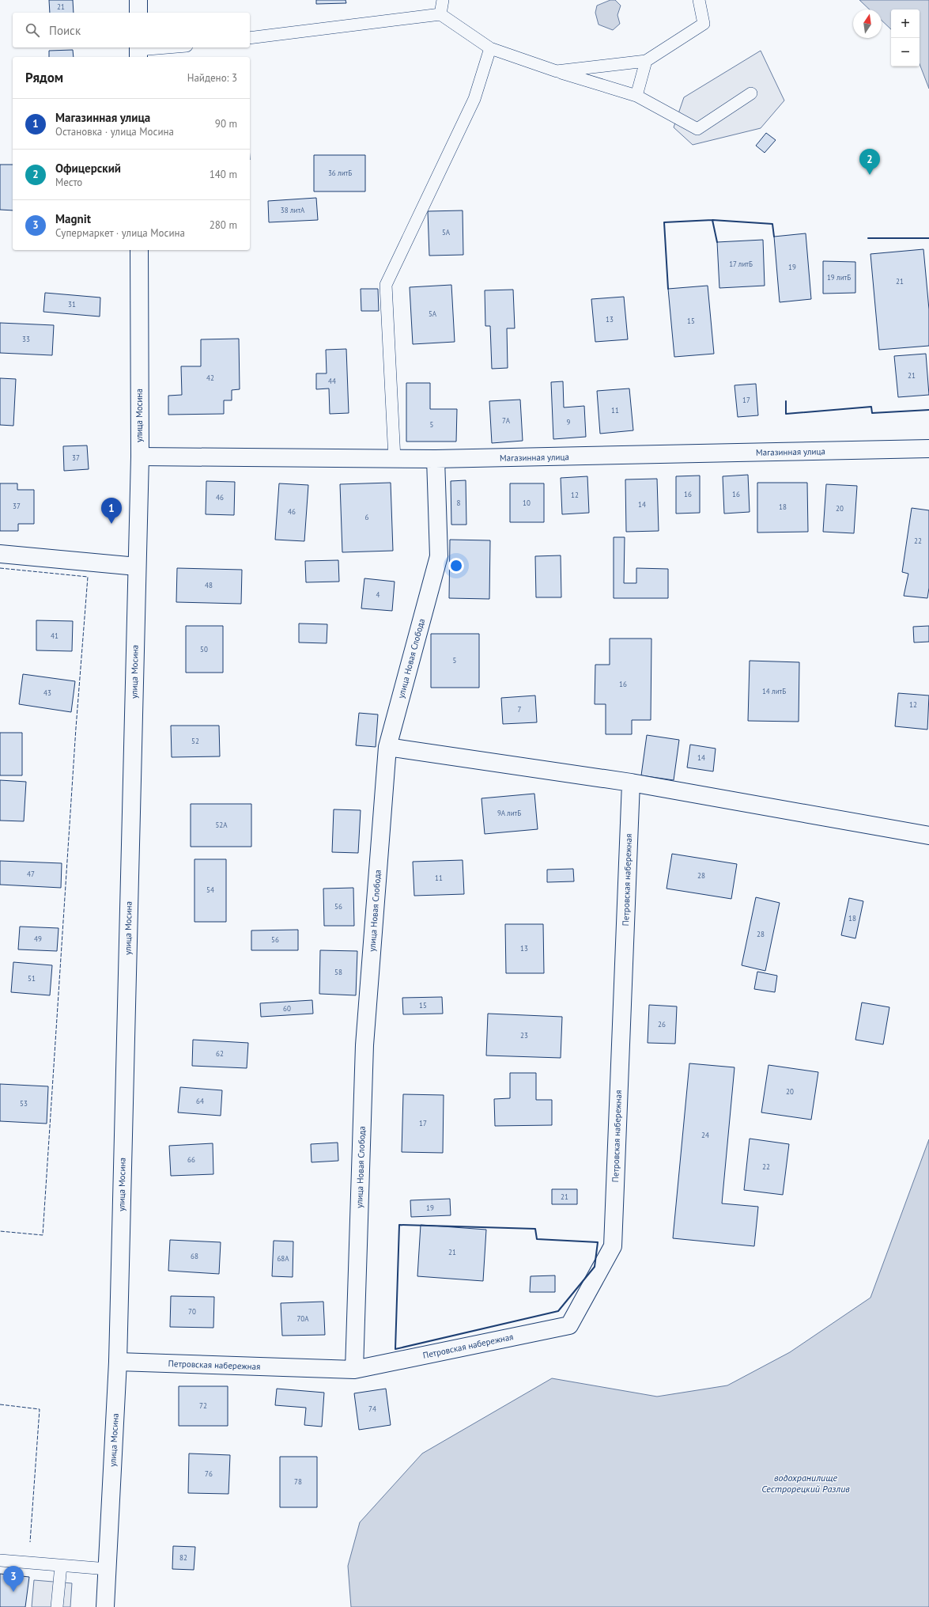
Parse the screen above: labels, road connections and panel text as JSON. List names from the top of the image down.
{
  "streets": {
    "street": [
      "улица Мосина",
      "Магазинная улица",
      "улица Новая Слобода",
      "Петровская набережная"
    ]
  },
  "crossings": [
    ["улица Мосина", "Магазинная улица"],
    ["улица Мосина", "Петровская набережная"],
    ["Магазинная улица", "улица Новая Слобода"],
    ["улица Новая Слобода", "Петровская набережная"]
  ],
  "water": ["водохранилище Сестрорецкий Разлив"],
  "house_numbers": [
    "21",
    "36 литБ",
    "38 литА",
    "5А",
    "17 литБ",
    "19",
    "19 литБ",
    "21",
    "31",
    "5А",
    "13",
    "15",
    "33",
    "21",
    "42",
    "44",
    "17",
    "11",
    "7А",
    "9",
    "5",
    "37",
    "16",
    "16",
    "12",
    "46",
    "8",
    "10",
    "14",
    "37",
    "18",
    "20",
    "46",
    "6",
    "22",
    "48",
    "4",
    "41",
    "50",
    "5",
    "16",
    "14 литБ",
    "43",
    "12",
    "7",
    "52",
    "14",
    "9А литБ",
    "52А",
    "47",
    "28",
    "11",
    "54",
    "56",
    "18",
    "28",
    "49",
    "56",
    "13",
    "58",
    "51",
    "15",
    "60",
    "26",
    "23",
    "62",
    "20",
    "64",
    "53",
    "17",
    "24",
    "66",
    "22",
    "21",
    "19",
    "21",
    "68",
    "68А",
    "70",
    "70А",
    "72",
    "74",
    "76",
    "78",
    "82"
  ],
  "north": "top",
  "page": {
    "map_buttons": ["+", "−"],
    "search": "Поиск",
    "heading": ["Рядом", "Найдено: 3"],
    "list": [
      {
        "mark": "1",
        "name": "Магазинная улица",
        "note": "Остановка · улица Мосина",
        "value": "90 m"
      },
      {
        "mark": "2",
        "name": "Офицерский",
        "note": "Место",
        "value": "140 m"
      },
      {
        "mark": "3",
        "name": "Magnit",
        "note": "Супермаркет · улица Мосина",
        "value": "280 m"
      }
    ],
    "pins": ["2", "1", "3"]
  }
}
